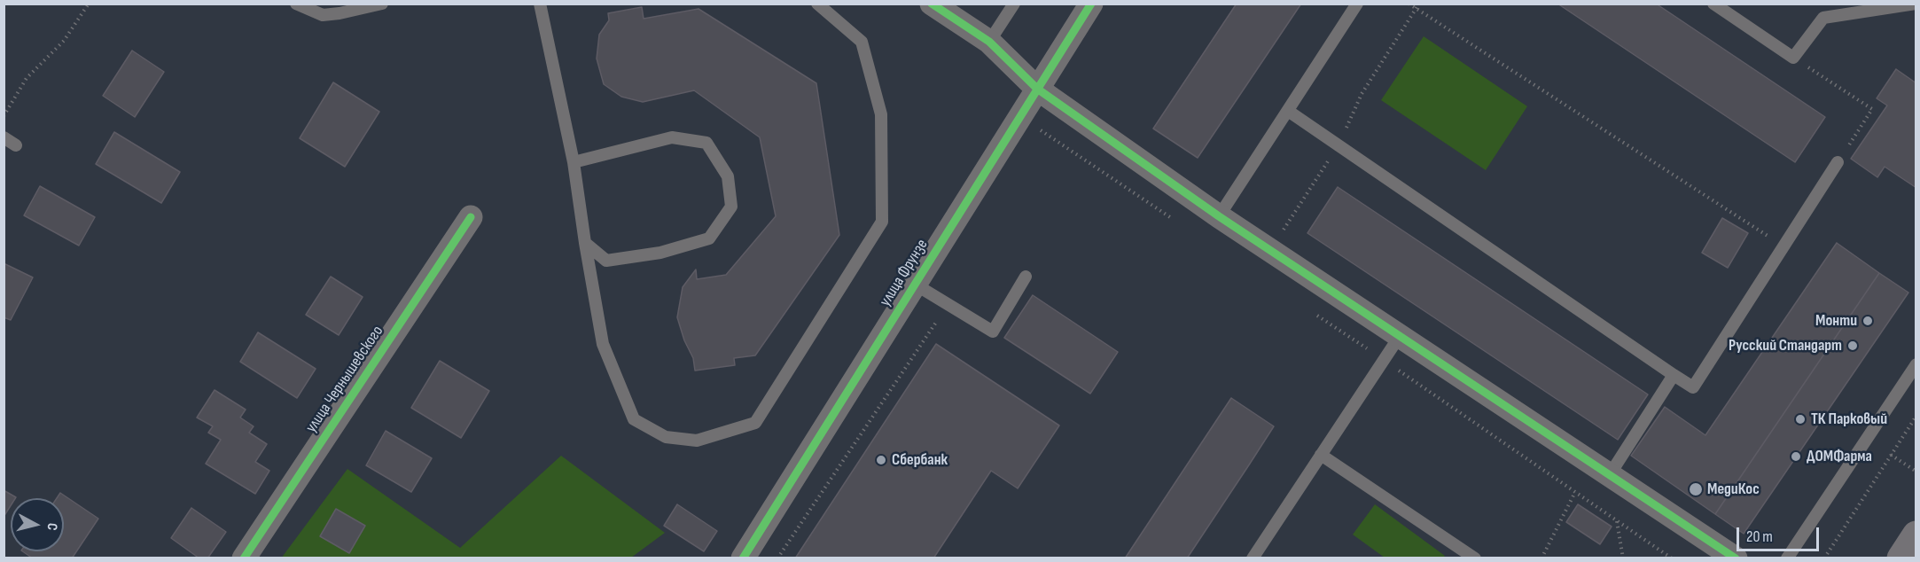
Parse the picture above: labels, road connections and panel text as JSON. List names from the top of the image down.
{
  "streets": {
    "street": ["улица Фрунзе", "улица Чернышевского"]
  },
  "places": [
    "Монти",
    "Русский Стандарт",
    "ТК Парковый",
    "ДОМФарма",
    "Сбербанк",
    "МедиКос"
  ],
  "scale_bar": "20 m",
  "north": "right"
}
